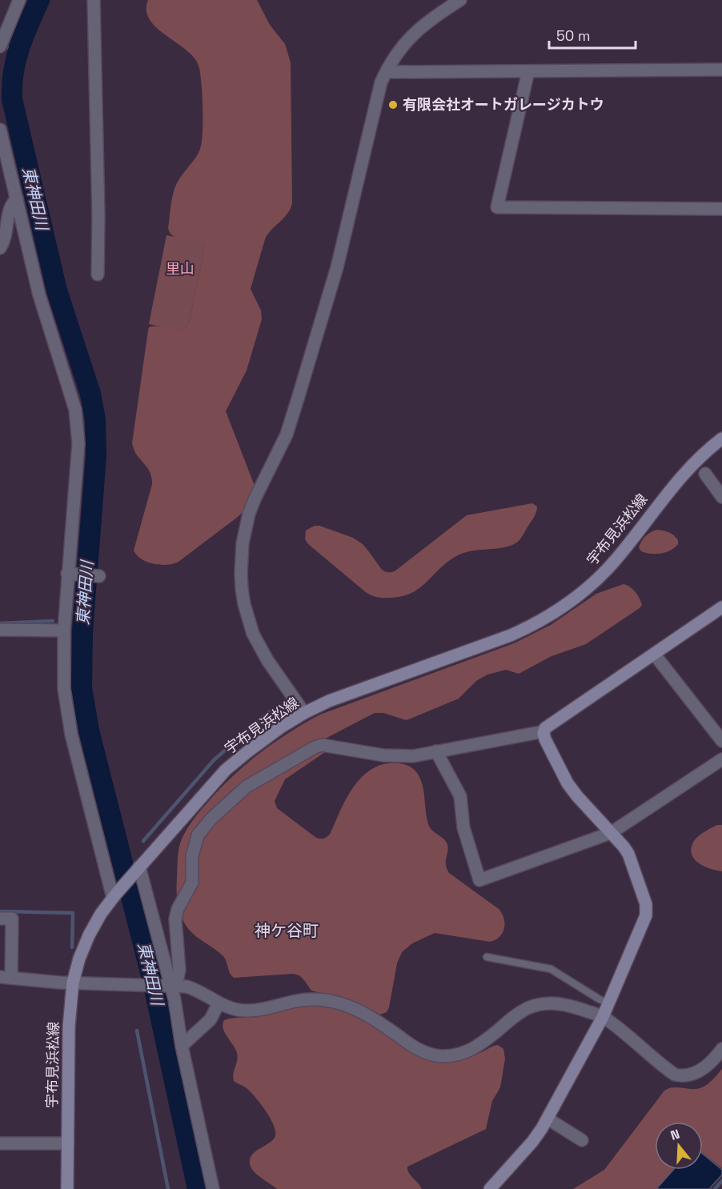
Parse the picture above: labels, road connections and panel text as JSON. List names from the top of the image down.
{
  "streets": {
    "main road": ["宇布見浜松線"]
  },
  "districts": ["神ケ谷町"],
  "water": ["東神田川"],
  "parks": ["里山"],
  "places": ["有限会社オートガレージカトウ"],
  "scale_bar": "50 m",
  "north": "top"
}
